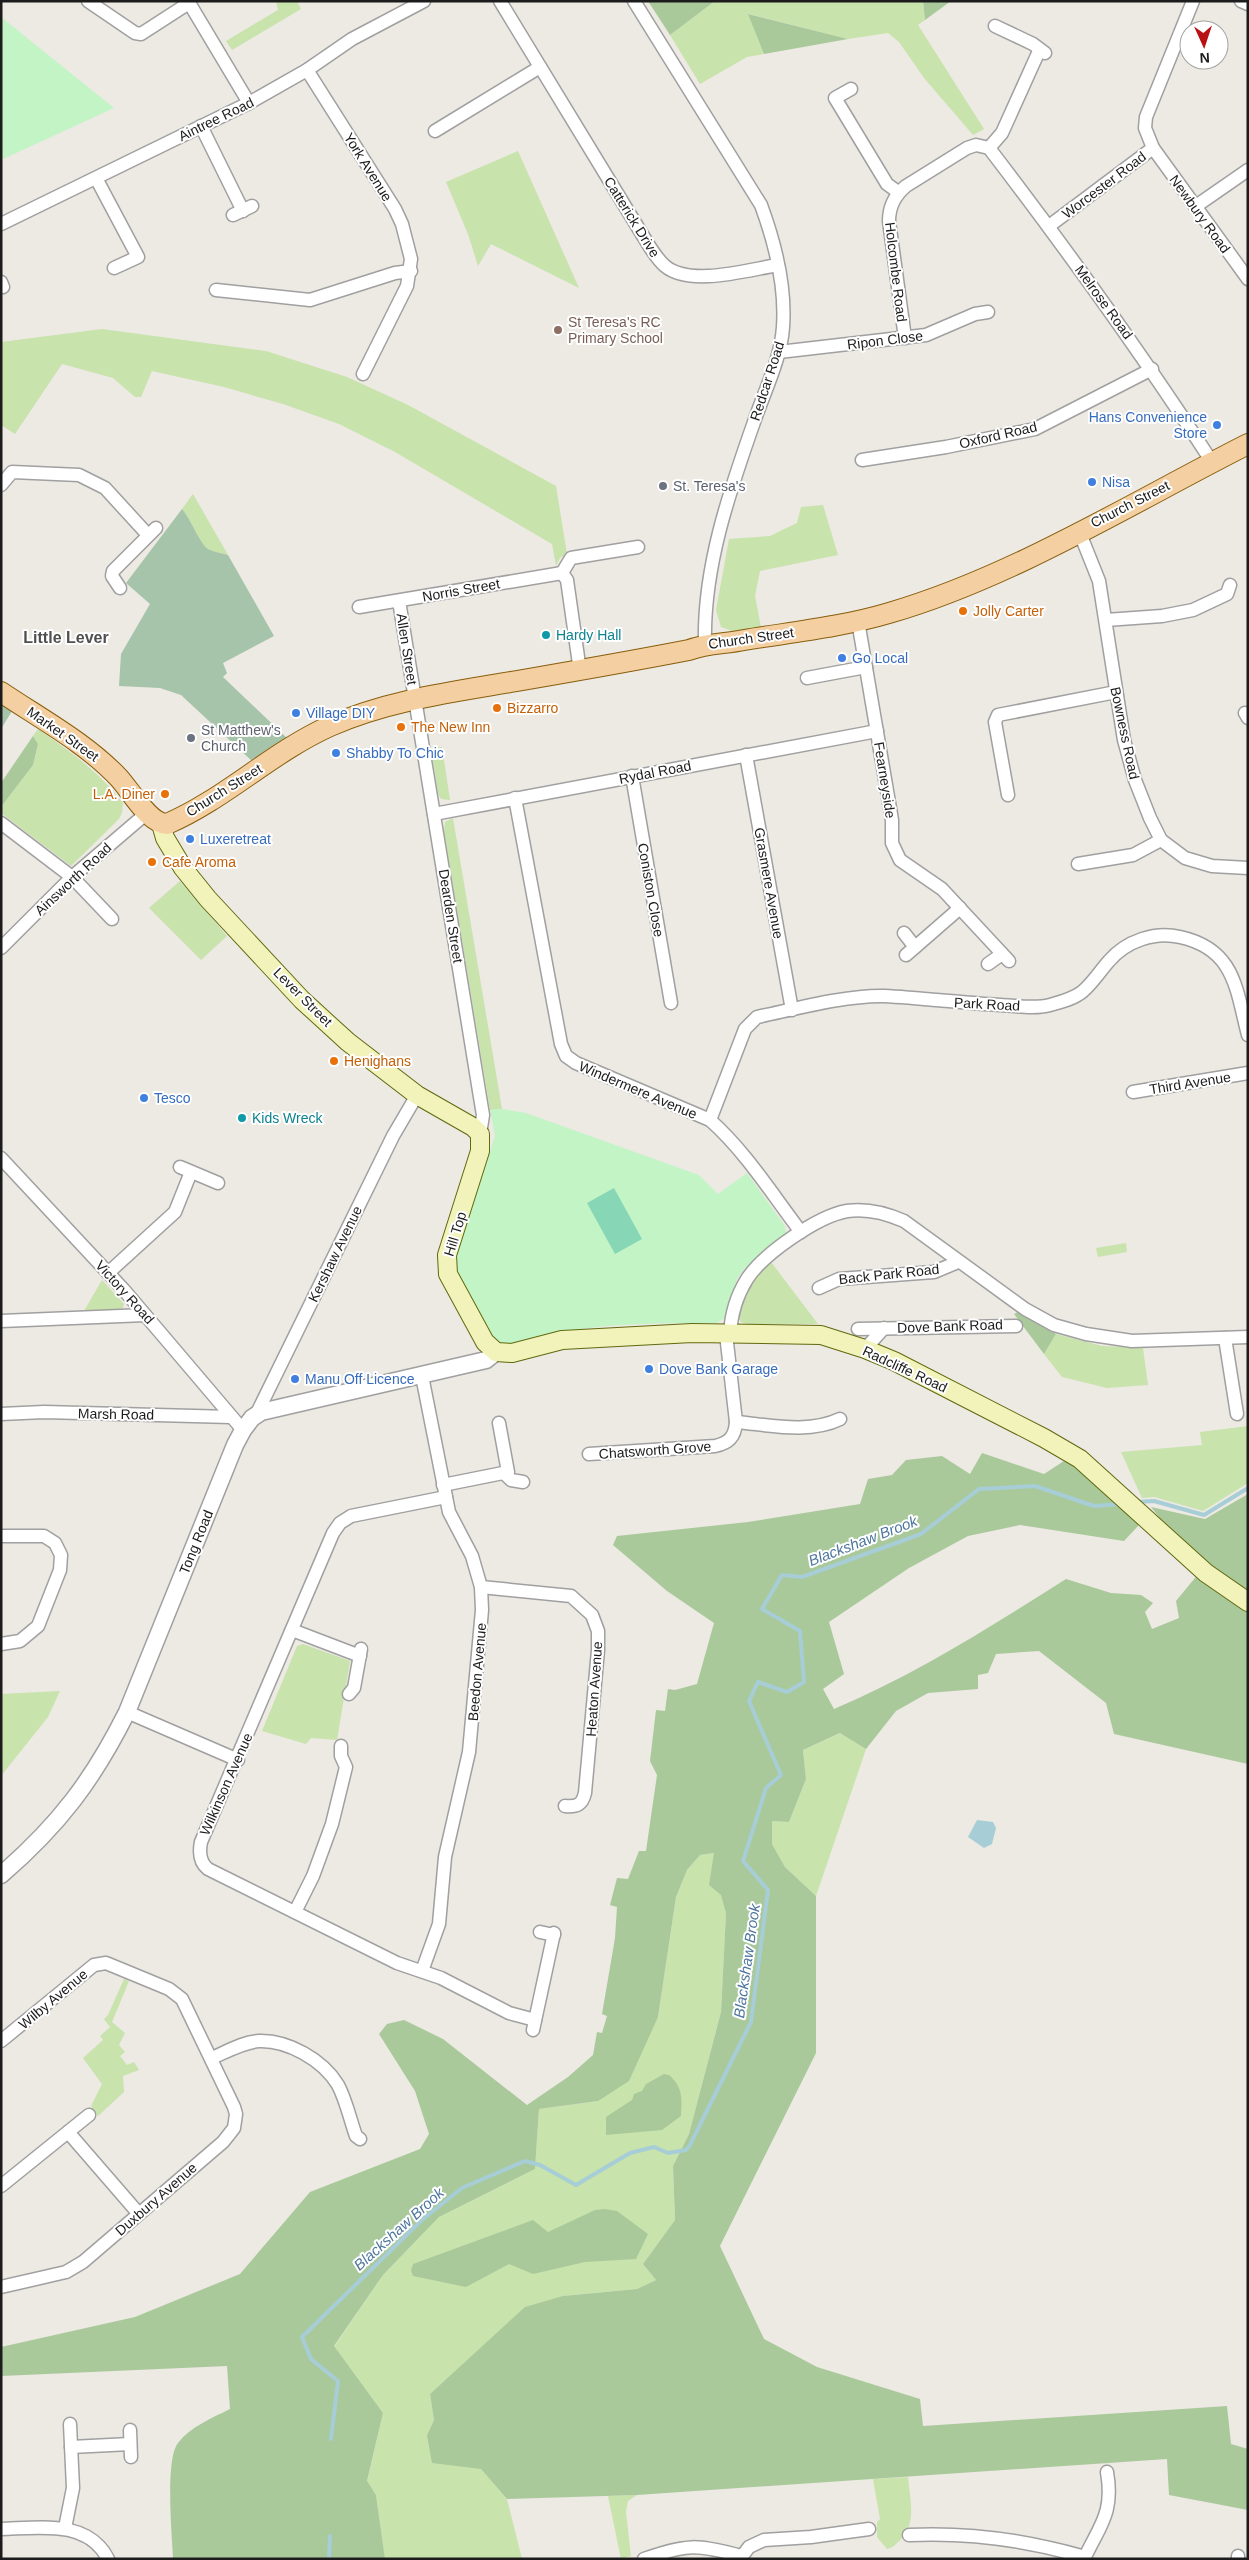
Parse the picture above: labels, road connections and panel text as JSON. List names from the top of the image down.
{
  "streets": {
    "main road": [
      "Church Street",
      "Market Street",
      "Lever Street",
      "Hill Top",
      "Radcliffe Road"
    ],
    "street": [
      "Aintree Road",
      "York Avenue",
      "Worcester Road",
      "Newbury Road",
      "Catterick Drive",
      "Holcombe Road",
      "Melrose Road",
      "Ripon Close",
      "Redcar Road",
      "Oxford Road",
      "Norris Street",
      "Allen Street",
      "Bowness Road",
      "Rydal Road",
      "Fearneyside",
      "Ainsworth Road",
      "Grasmere Avenue",
      "Coniston Close",
      "Dearden Street",
      "Park Road",
      "Third Avenue",
      "Windermere Avenue",
      "Kershaw Avenue",
      "Back Park Road",
      "Victory Road",
      "Dove Bank Road",
      "Marsh Road",
      "Chatsworth Grove",
      "Tong Road",
      "Beedon Avenue",
      "Heaton Avenue",
      "Wilkinson Avenue",
      "Wilby Avenue",
      "Duxbury Avenue"
    ]
  },
  "crossings": [
    ["Aintree Road", "York Avenue"],
    ["Worcester Road", "Newbury Road"],
    ["Worcester Road", "Melrose Road"],
    ["Catterick Drive", "Redcar Road"],
    ["Holcombe Road", "Ripon Close"],
    ["Melrose Road", "Oxford Road"],
    ["Melrose Road", "Church Street"],
    ["Ripon Close", "Redcar Road"],
    ["Redcar Road", "Church Street"],
    ["Church Street", "Allen Street"],
    ["Church Street", "Bowness Road"],
    ["Church Street", "Market Street"],
    ["Church Street", "Fearneyside"],
    ["Church Street", "Ainsworth Road"],
    ["Church Street", "Dearden Street"],
    ["Church Street", "Lever Street"],
    ["Norris Street", "Allen Street"],
    ["Allen Street", "Dearden Street"],
    ["Market Street", "Ainsworth Road"],
    ["Market Street", "Lever Street"],
    ["Rydal Road", "Fearneyside"],
    ["Rydal Road", "Grasmere Avenue"],
    ["Rydal Road", "Coniston Close"],
    ["Rydal Road", "Dearden Street"],
    ["Rydal Road", "Windermere Avenue"],
    ["Ainsworth Road", "Lever Street"],
    ["Grasmere Avenue", "Park Road"],
    ["Dearden Street", "Lever Street"],
    ["Dearden Street", "Hill Top"],
    ["Lever Street", "Hill Top"],
    ["Lever Street", "Kershaw Avenue"],
    ["Park Road", "Windermere Avenue"],
    ["Hill Top", "Radcliffe Road"],
    ["Kershaw Avenue", "Tong Road"],
    ["Victory Road", "Marsh Road"],
    ["Victory Road", "Tong Road"],
    ["Dove Bank Road", "Radcliffe Road"],
    ["Beedon Avenue", "Heaton Avenue"],
    ["Beedon Avenue", "Wilkinson Avenue"],
    ["Wilby Avenue", "Duxbury Avenue"]
  ],
  "districts": ["Little Lever"],
  "water": ["Blackshaw Brook"],
  "places": [
    "St Teresa's RC Primary School",
    "Hans Convenience Store",
    "Nisa",
    "St. Teresa's",
    "Jolly Carter",
    "Hardy Hall",
    "Go Local",
    "Bizzarro",
    "Village DIY",
    "The New Inn",
    "St Matthew's Church",
    "Shabby To Chic",
    "L.A. Diner",
    "Luxeretreat",
    "Cafe Aroma",
    "Henighans",
    "Tesco",
    "Kids Wreck",
    "Dove Bank Garage",
    "Manu Off Licence"
  ],
  "north": "bottom"
}
